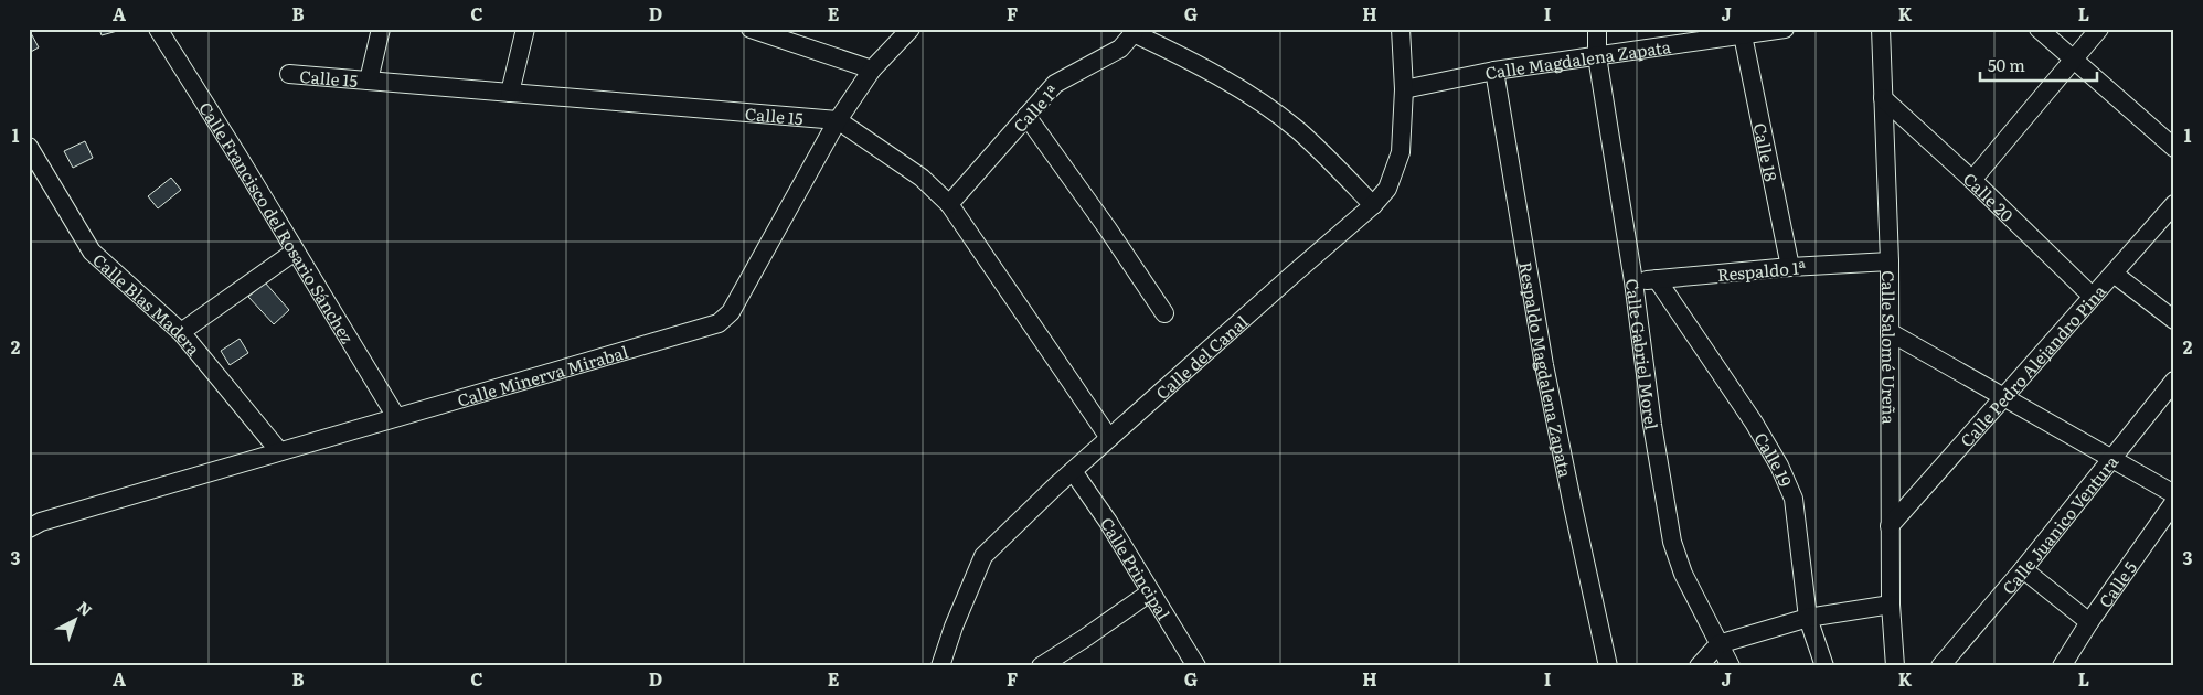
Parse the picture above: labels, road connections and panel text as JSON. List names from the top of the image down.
{
  "streets": {
    "street": [
      "Calle Magdalena Zapata",
      "Calle 15",
      "Calle 1ª",
      "Calle 18",
      "Calle 20",
      "Calle Francisco del Rosario Sánchez",
      "Respaldo 1ª",
      "Calle Blas Madera",
      "Calle Salomé Ureña",
      "Calle Gabriel Morel",
      "Calle del Canal",
      "Calle Pedro Alejandro Pina",
      "Respaldo Magdalena Zapata",
      "Calle Minerva Mirabal",
      "Calle 19",
      "Calle Juanico Ventura",
      "Calle Principal",
      "Calle 5"
    ]
  },
  "crossings": [
    ["Calle Magdalena Zapata", "Calle 18"],
    ["Calle Magdalena Zapata", "Calle Gabriel Morel"],
    ["Calle Magdalena Zapata", "Calle del Canal"],
    ["Calle Magdalena Zapata", "Respaldo Magdalena Zapata"],
    ["Calle 15", "Calle 1ª"],
    ["Calle 15", "Calle del Canal"],
    ["Calle 15", "Calle Minerva Mirabal"],
    ["Calle 18", "Respaldo 1ª"],
    ["Calle 20", "Calle Salomé Ureña"],
    ["Calle 20", "Calle Pedro Alejandro Pina"],
    ["Calle Francisco del Rosario Sánchez", "Calle Minerva Mirabal"],
    ["Respaldo 1ª", "Calle Salomé Ureña"],
    ["Respaldo 1ª", "Calle Gabriel Morel"],
    ["Respaldo 1ª", "Calle 19"],
    ["Calle Blas Madera", "Calle Minerva Mirabal"],
    ["Calle Salomé Ureña", "Calle Pedro Alejandro Pina"],
    ["Calle del Canal", "Calle Principal"]
  ],
  "scale_bar": "50 m",
  "north": "top right",
  "grid": {
    "columns": [
      "A",
      "B",
      "C",
      "D",
      "E",
      "F",
      "G",
      "H",
      "I",
      "J",
      "K",
      "L"
    ],
    "rows": ["1", "2", "3"]
  }
}
